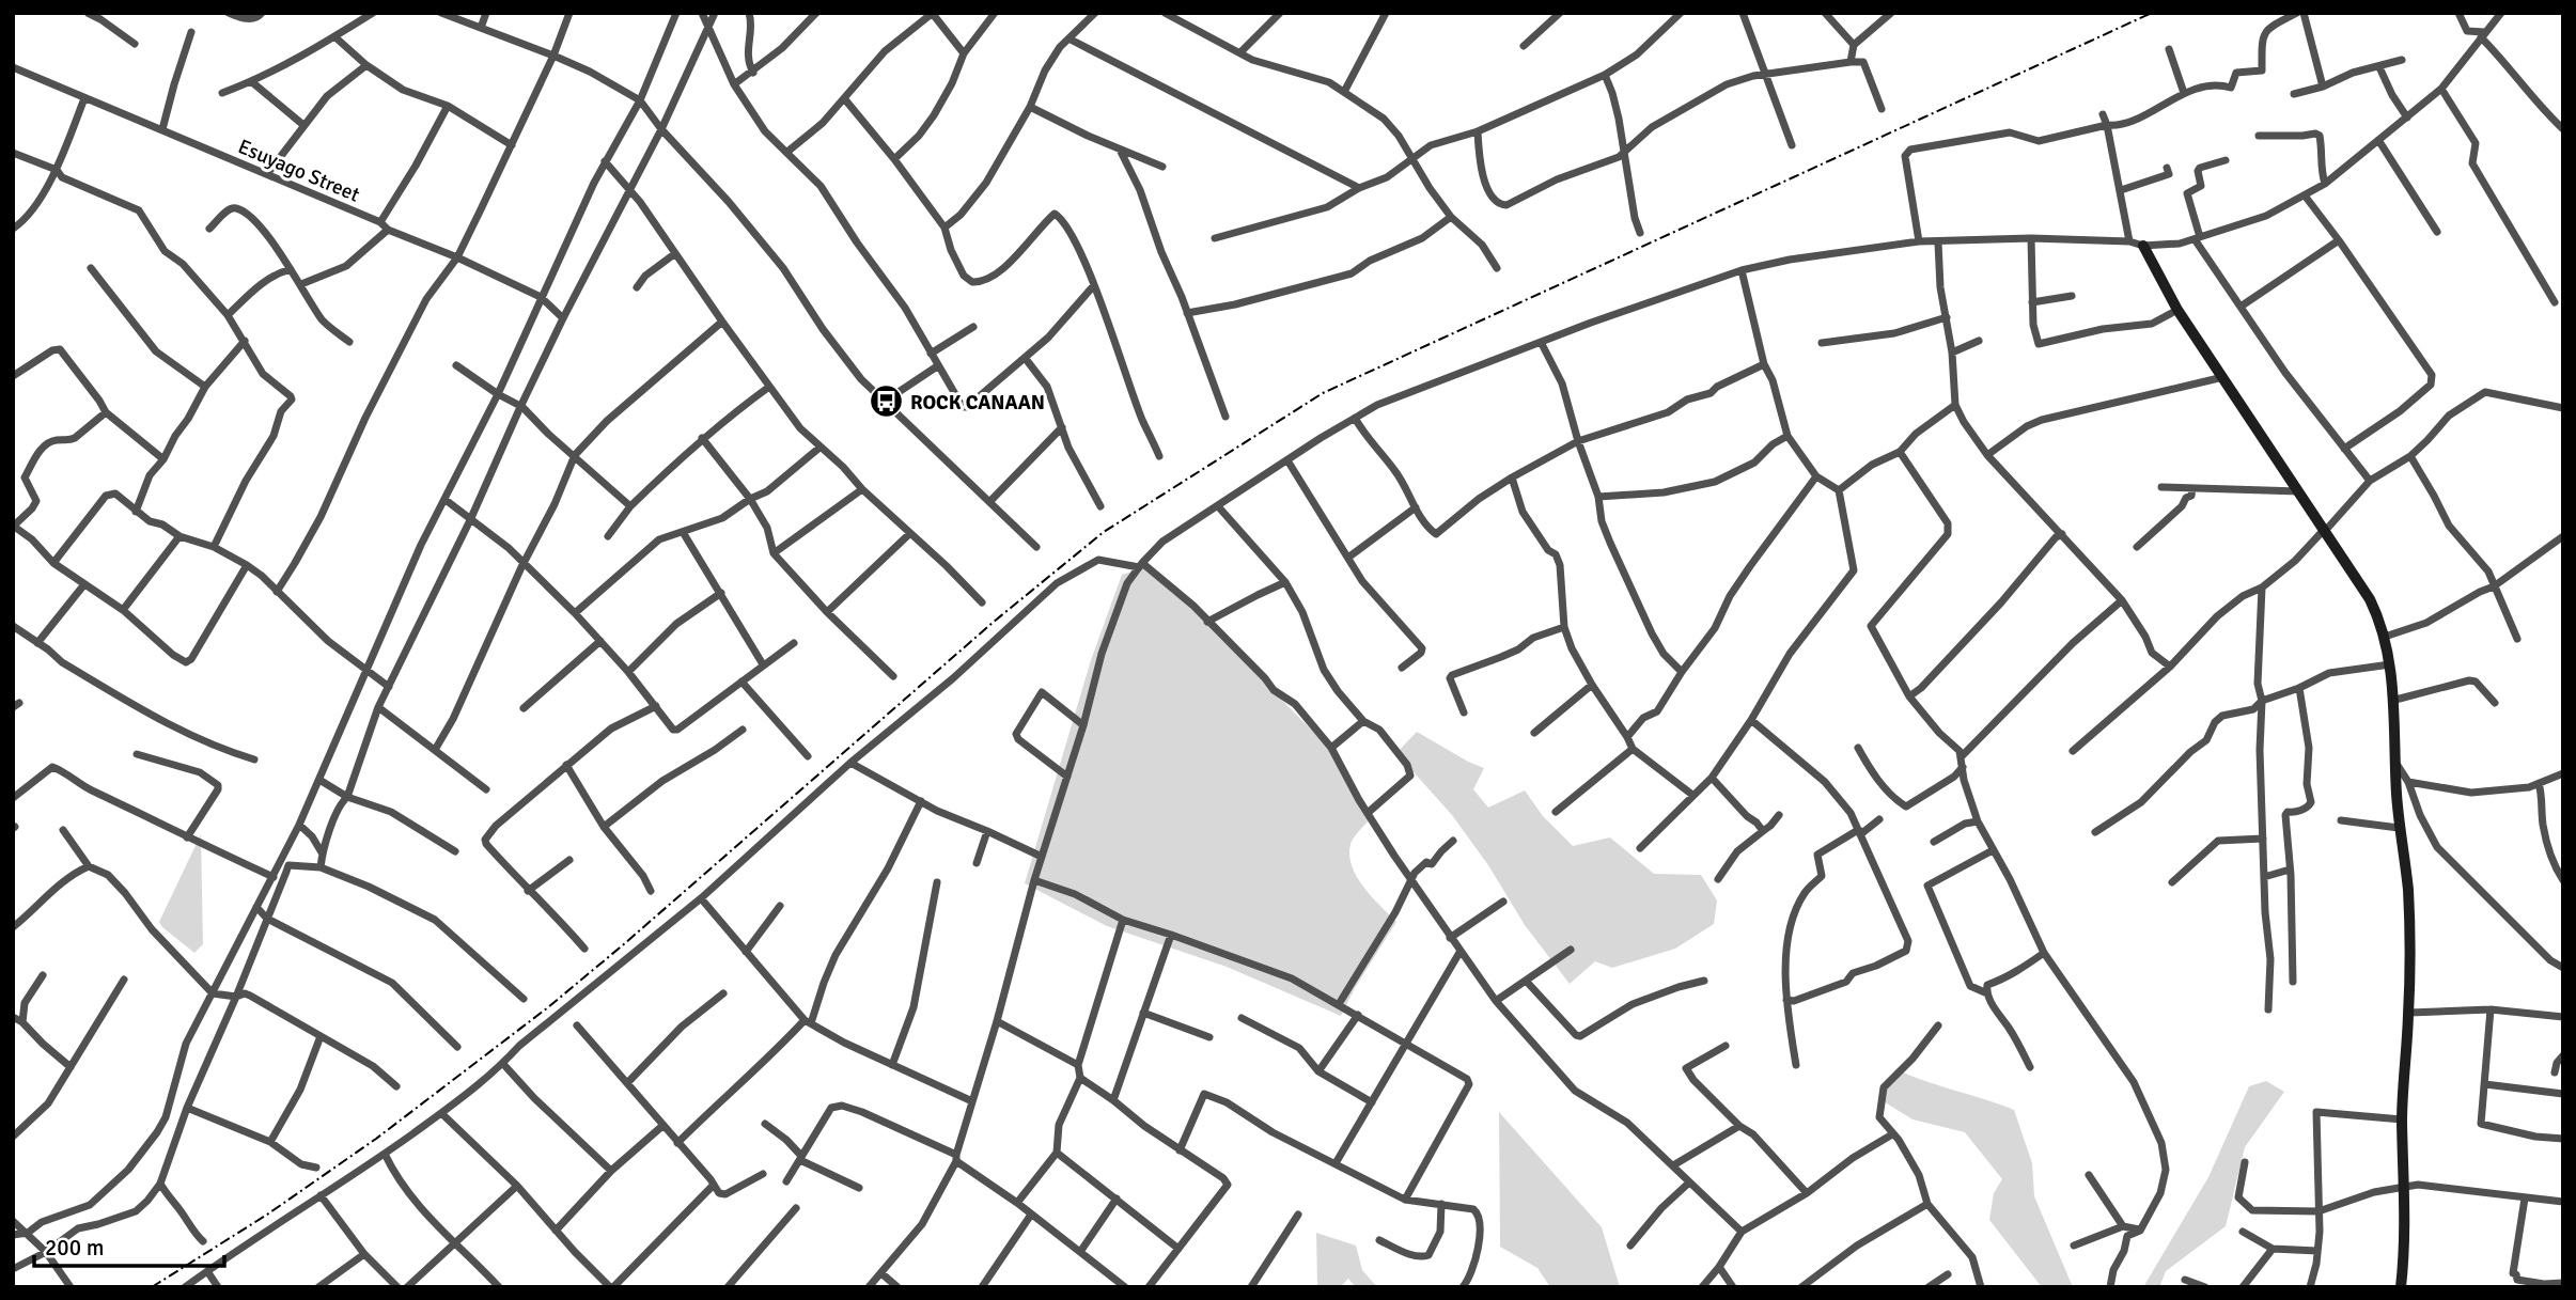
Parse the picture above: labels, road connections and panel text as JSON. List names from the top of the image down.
{
  "streets": {
    "street": ["Esuyago Street"]
  },
  "places": {
    "bus stop": ["ROCK CANAAN"]
  },
  "scale_bar": "200 m"
}
